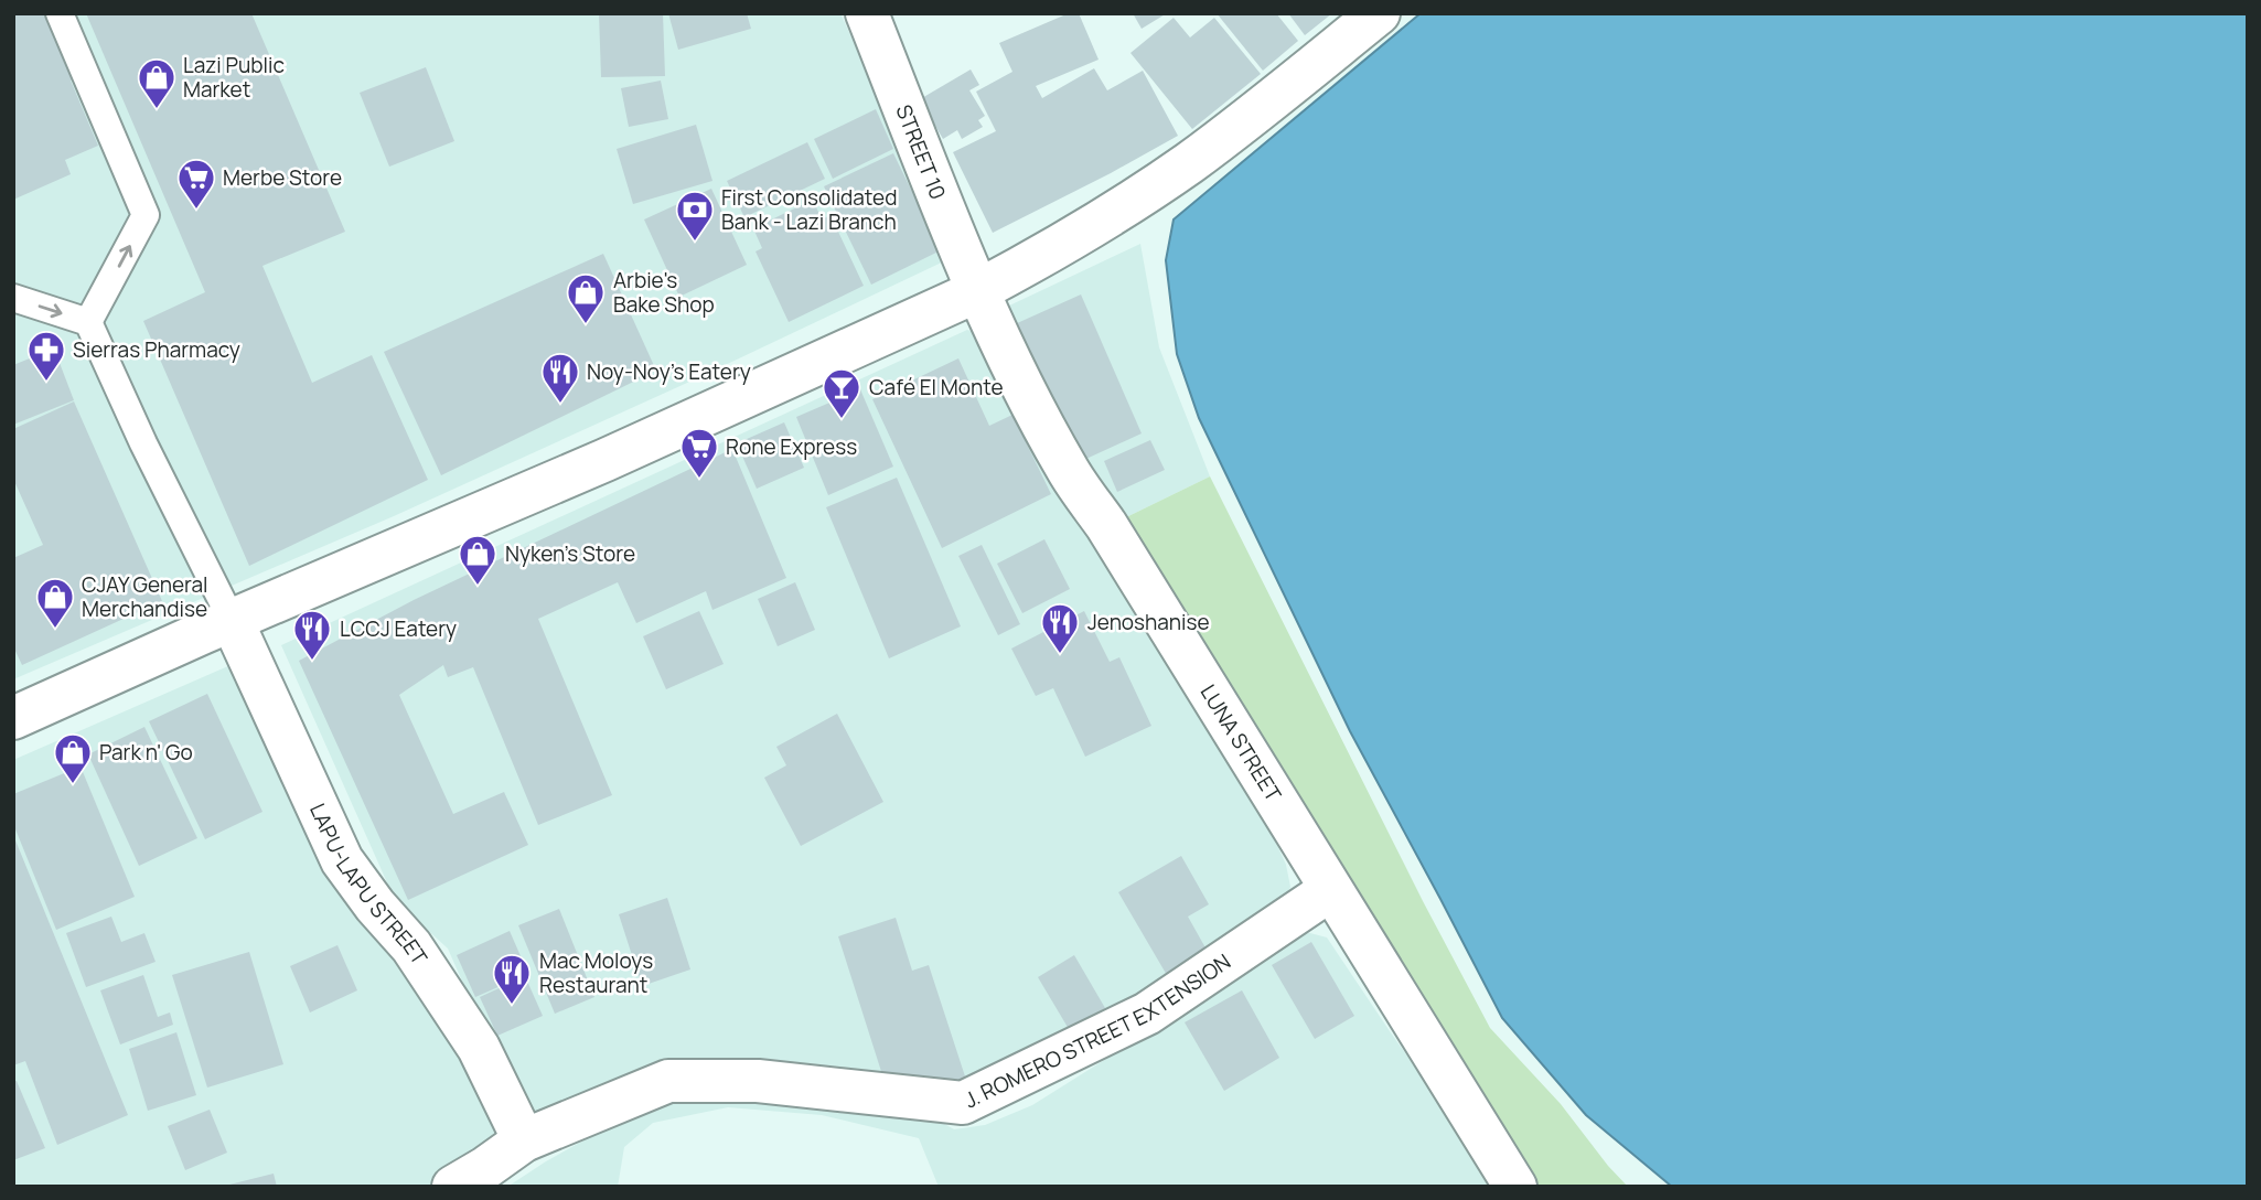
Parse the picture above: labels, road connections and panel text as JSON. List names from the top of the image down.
{
  "streets": {
    "street": [
      "STREET 10",
      "LUNA STREET",
      "LAPU-LAPU STREET",
      "J. ROMERO STREET EXTENSION"
    ]
  },
  "crossings": [
    ["STREET 10", "LUNA STREET"],
    ["LUNA STREET", "J. ROMERO STREET EXTENSION"],
    ["LAPU-LAPU STREET", "J. ROMERO STREET EXTENSION"]
  ],
  "places": {
    "shop": [
      "Lazi Public Market",
      "Arbie's Bake Shop",
      "Nyken's Store",
      "CJAY General Merchandise",
      "Park n' Go"
    ],
    "supermarket": ["Merbe Store", "Rone Express"],
    "bank": ["First Consolidated Bank - Lazi Branch"],
    "pharmacy": ["Sierras Pharmacy"],
    "restaurant": [
      "Noy-Noy's Eatery",
      "Jenoshanise",
      "LCCJ Eatery",
      "Mac Moloys Restaurant"
    ],
    "bar": ["Café El Monte"]
  }
}
